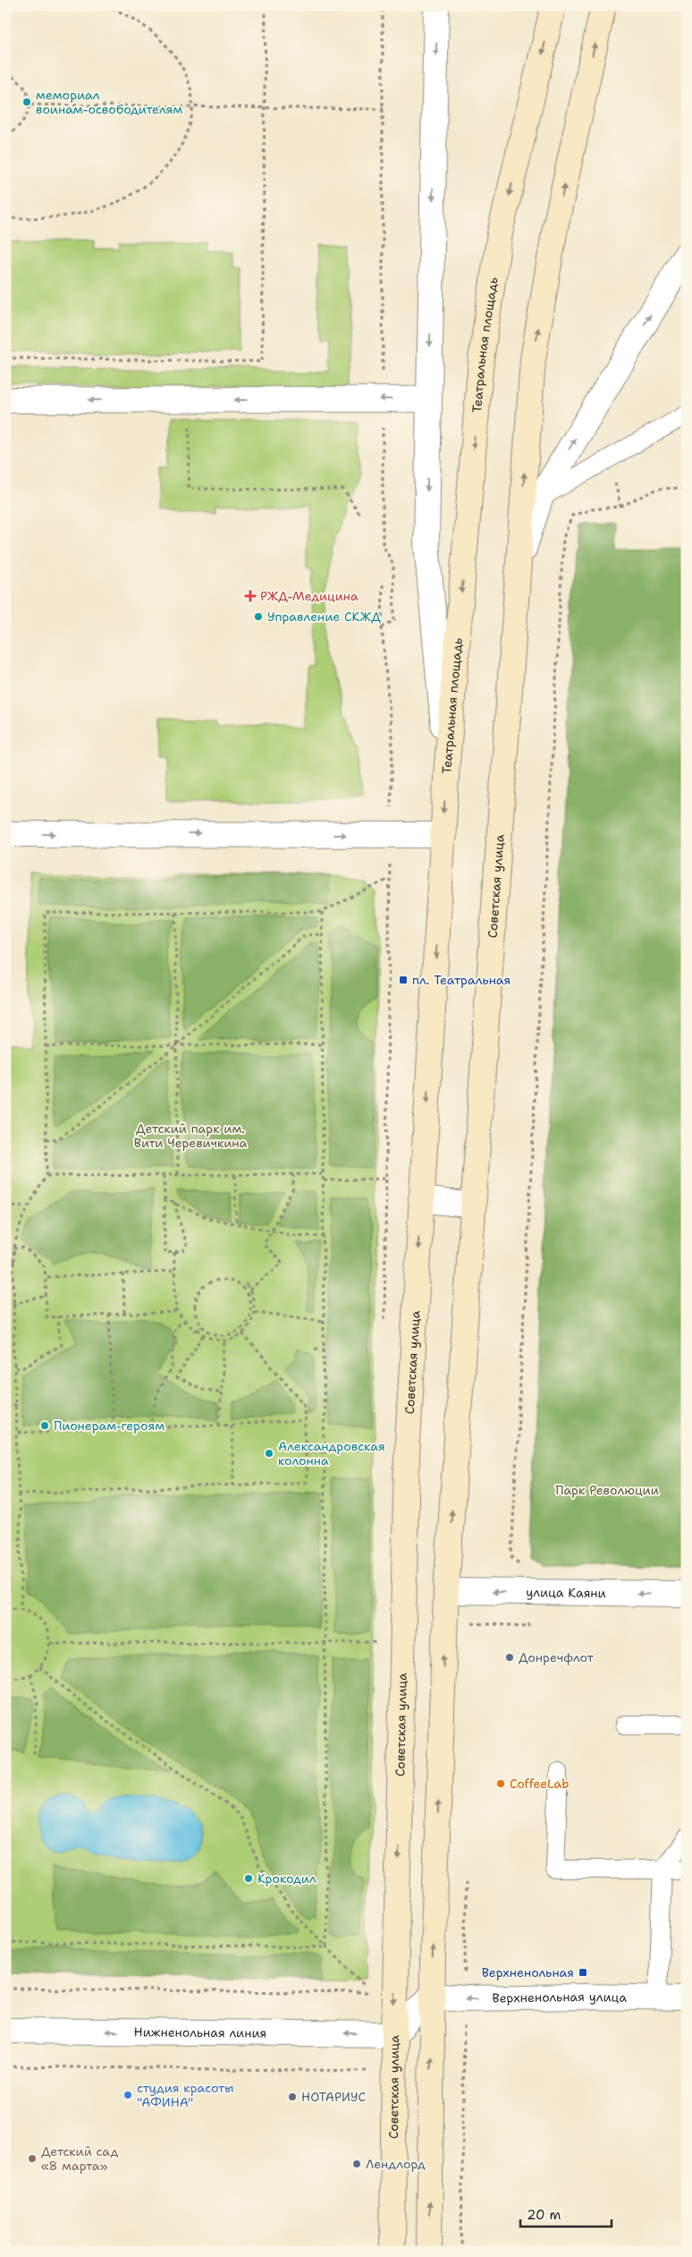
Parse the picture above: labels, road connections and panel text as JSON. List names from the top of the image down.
{
  "streets": {
    "main road": ["Театральная площадь", "Советская улица"],
    "street": ["улица Каяни", "Верхненольная улица", "Нижненольная линия"]
  },
  "crossings": [
    ["Театральная площадь", "Советская улица"],
    ["Советская улица", "улица Каяни"],
    ["Советская улица", "Верхненольная улица"],
    ["Советская улица", "Нижненольная линия"]
  ],
  "one_way": [
    "Театральная площадь",
    "улица Каяни",
    "Верхненольная улица",
    "Нижненольная линия"
  ],
  "parks": ["Детский парк им. Вити Черевичкина", "Парк Революции"],
  "places": {
    "other": [
      "мемориал воинам-освободителям",
      "Управление СКЖД",
      "Пионерам-героям",
      "Александровская колонна",
      "Донречфлот",
      "CoffeeLab",
      "Крокодил",
      "студия красоты \"АФИНА\"",
      "НОТАРИУС",
      "Детский сад «8 марта»",
      "Лендлорд"
    ],
    "health": ["РЖД-Медицина"],
    "transit": ["пл. Театральная", "Верхненольная"]
  },
  "scale_bar": "20 m"
}
